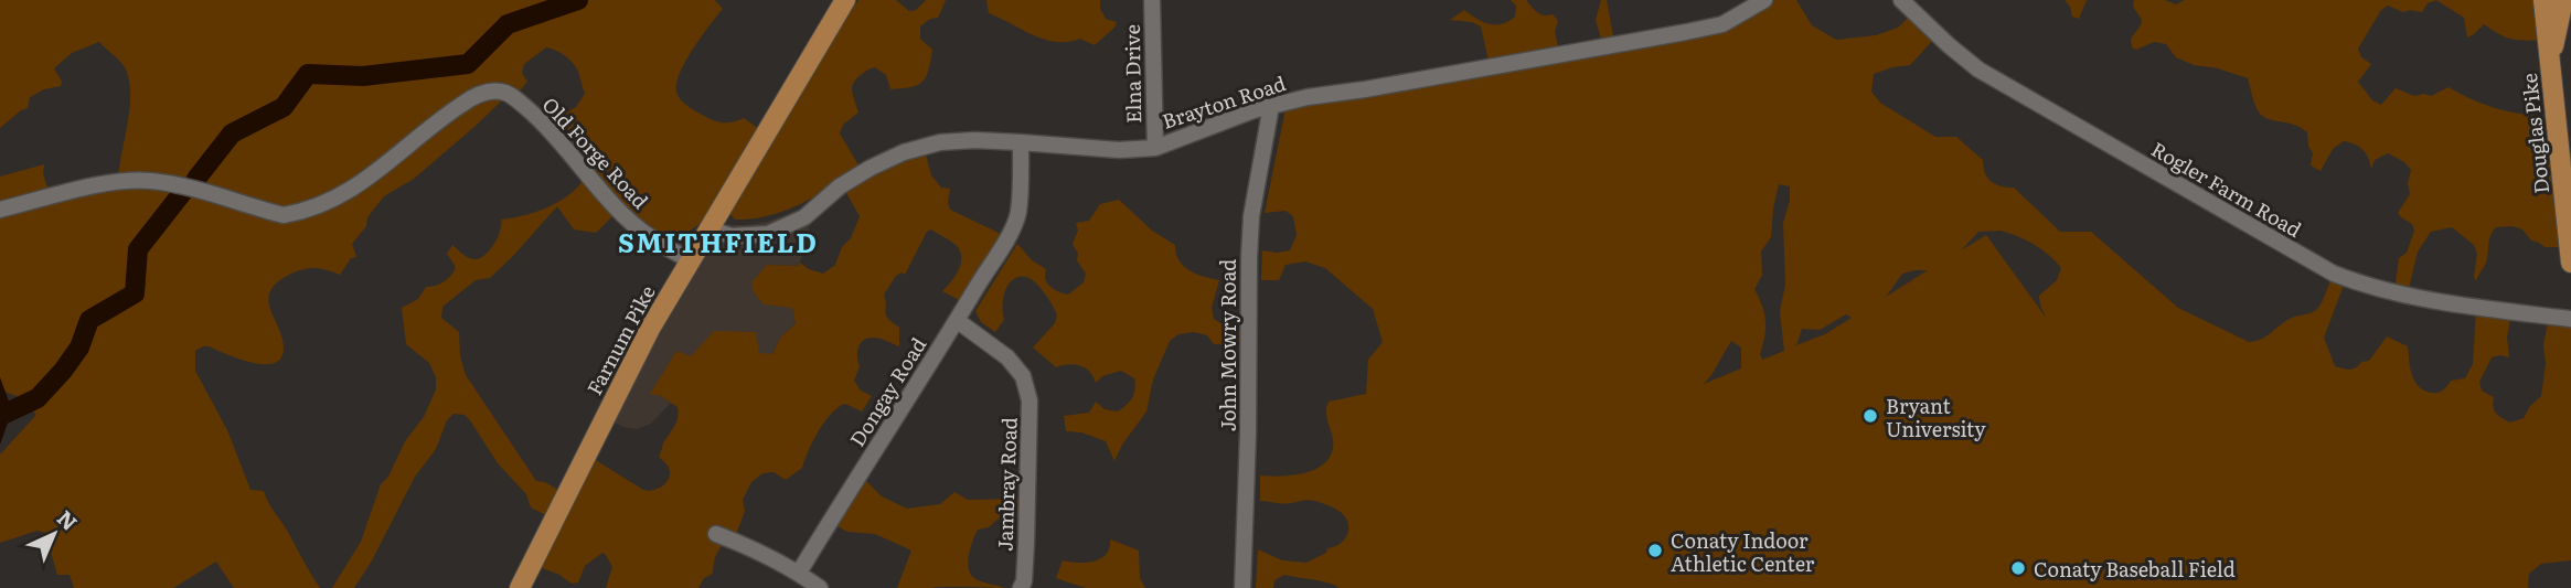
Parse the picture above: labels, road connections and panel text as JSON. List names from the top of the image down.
{
  "streets": {
    "main road": ["Douglas Pike", "Farnum Pike"],
    "street": [
      "Elna Drive",
      "Brayton Road",
      "Old Forge Road",
      "Rogler Farm Road",
      "John Mowry Road",
      "Dongay Road",
      "Jambray Road"
    ]
  },
  "crossings": [
    ["Elna Drive", "Brayton Road"],
    ["Brayton Road", "Farnum Pike"],
    ["Brayton Road", "John Mowry Road"],
    ["Brayton Road", "Dongay Road"],
    ["Old Forge Road", "Farnum Pike"],
    ["Dongay Road", "Jambray Road"]
  ],
  "districts": ["SMITHFIELD"],
  "places": ["Bryant University", "Conaty Indoor Athletic Center", "Conaty Baseball Field"],
  "north": "top right"
}
